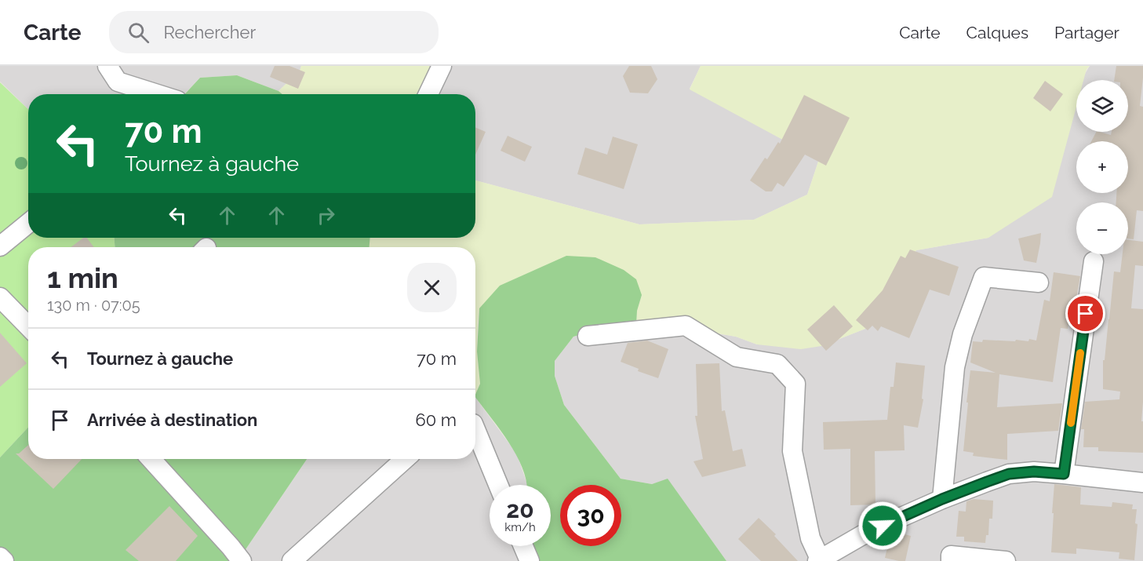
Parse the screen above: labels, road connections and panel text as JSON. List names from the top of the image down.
{
  "page": {
    "header": "Carte",
    "search": "Rechercher",
    "nav": ["Carte", "Calques", "Partager"],
    "map_buttons": ["+", "−"],
    "turn": ["70 m", "Tournez à gauche"],
    "heading": ["1 min", "130 m · 07:05"],
    "list": [
      {
        "name": "Tournez à gauche",
        "value": "70 m"
      },
      {
        "name": "Arrivée à destination",
        "value": "60 m"
      }
    ],
    "speed": "20 km/h",
    "limit": "30"
  }
}
